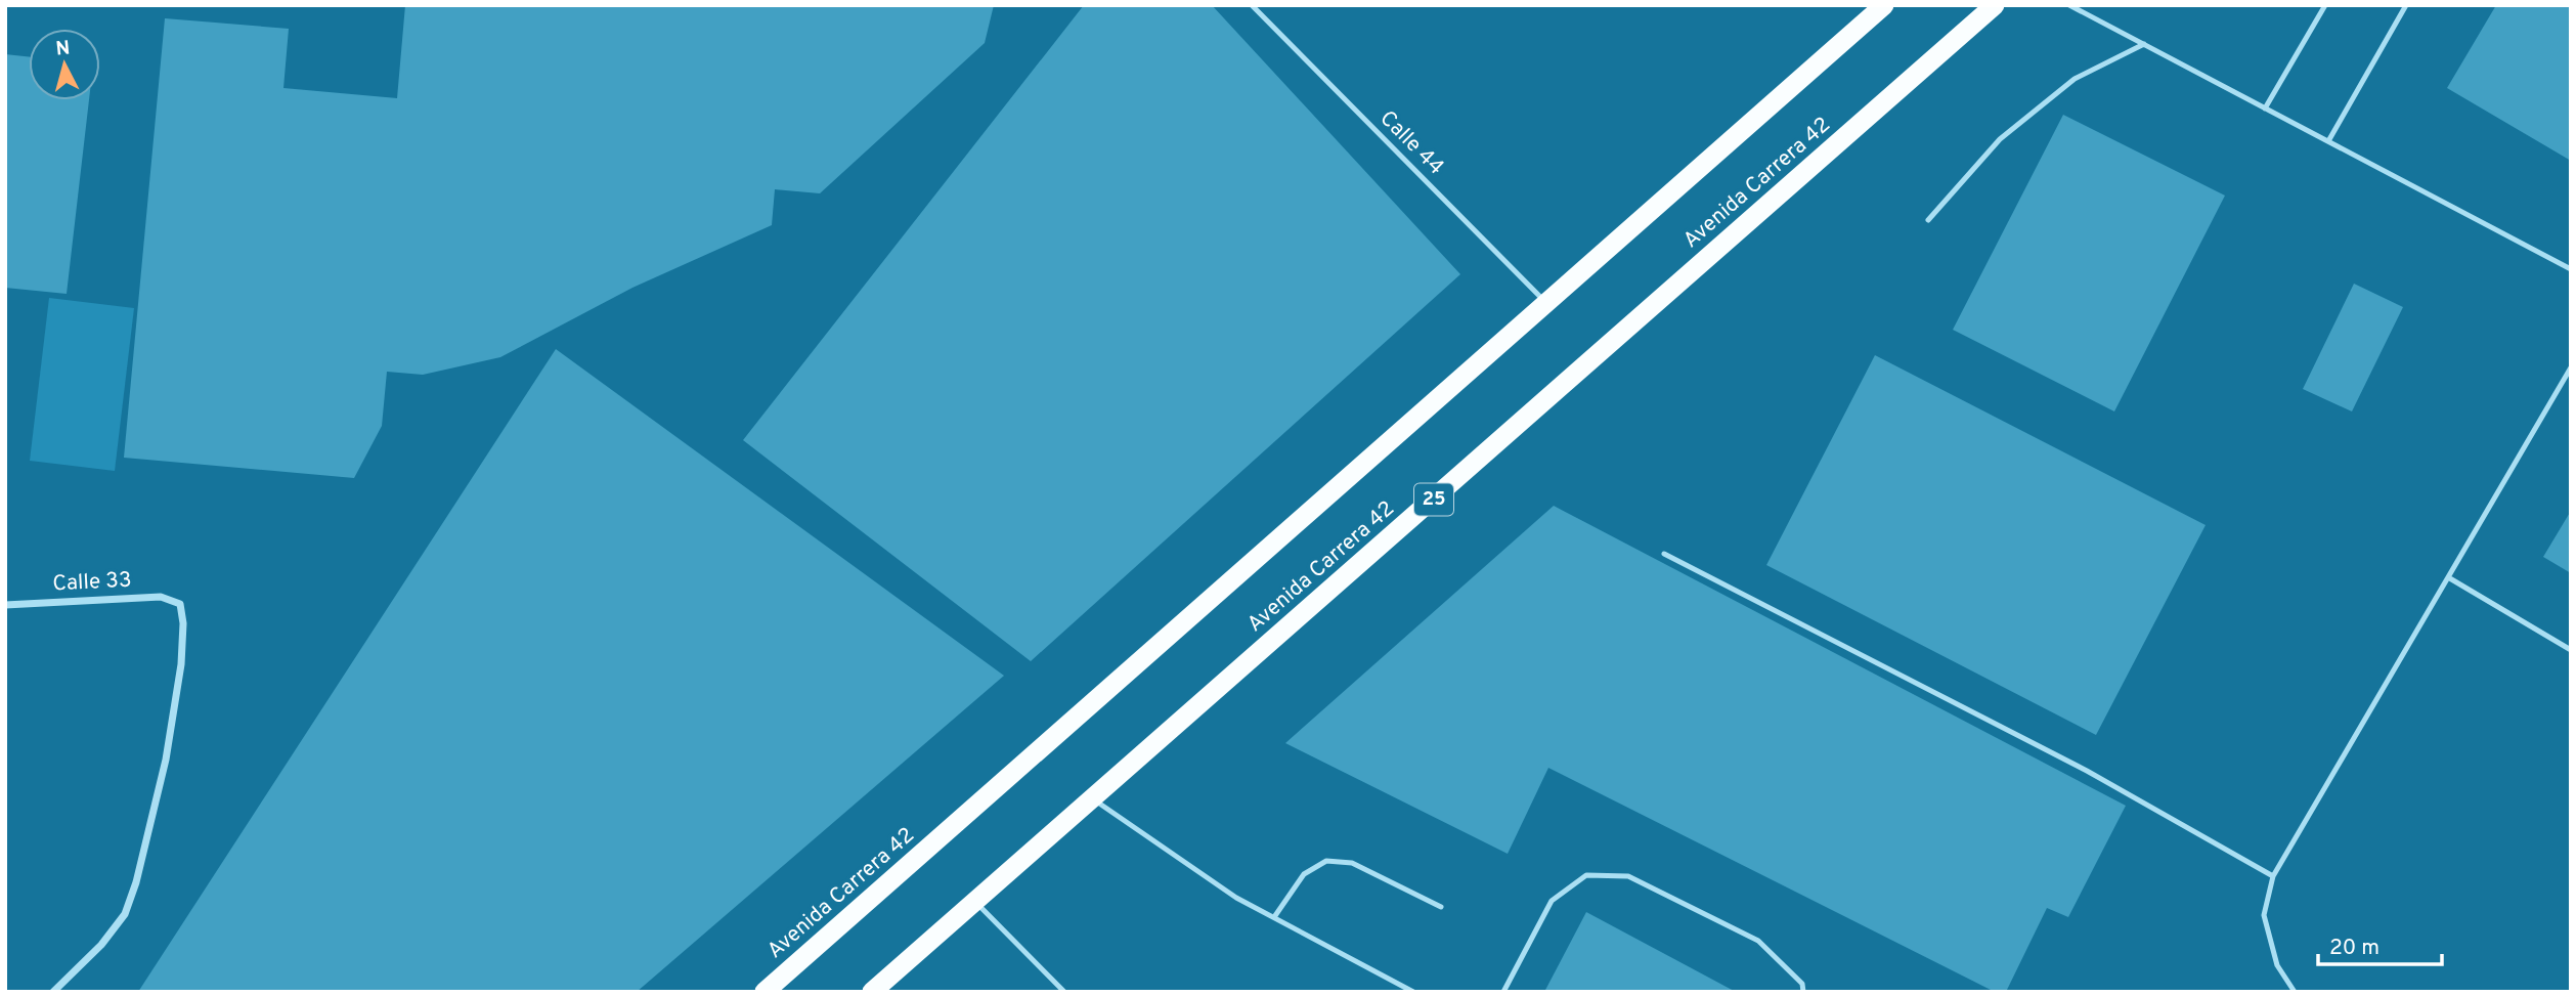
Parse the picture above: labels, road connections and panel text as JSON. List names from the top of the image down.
{
  "streets": {
    "highway": ["Avenida Carrera 42", "25"],
    "street": ["Calle 33"],
    "lane": ["Calle 44"]
  },
  "crossings": [
    ["Calle 44", "Avenida Carrera 42"]
  ],
  "scale_bar": "20 m",
  "north": "top"
}
